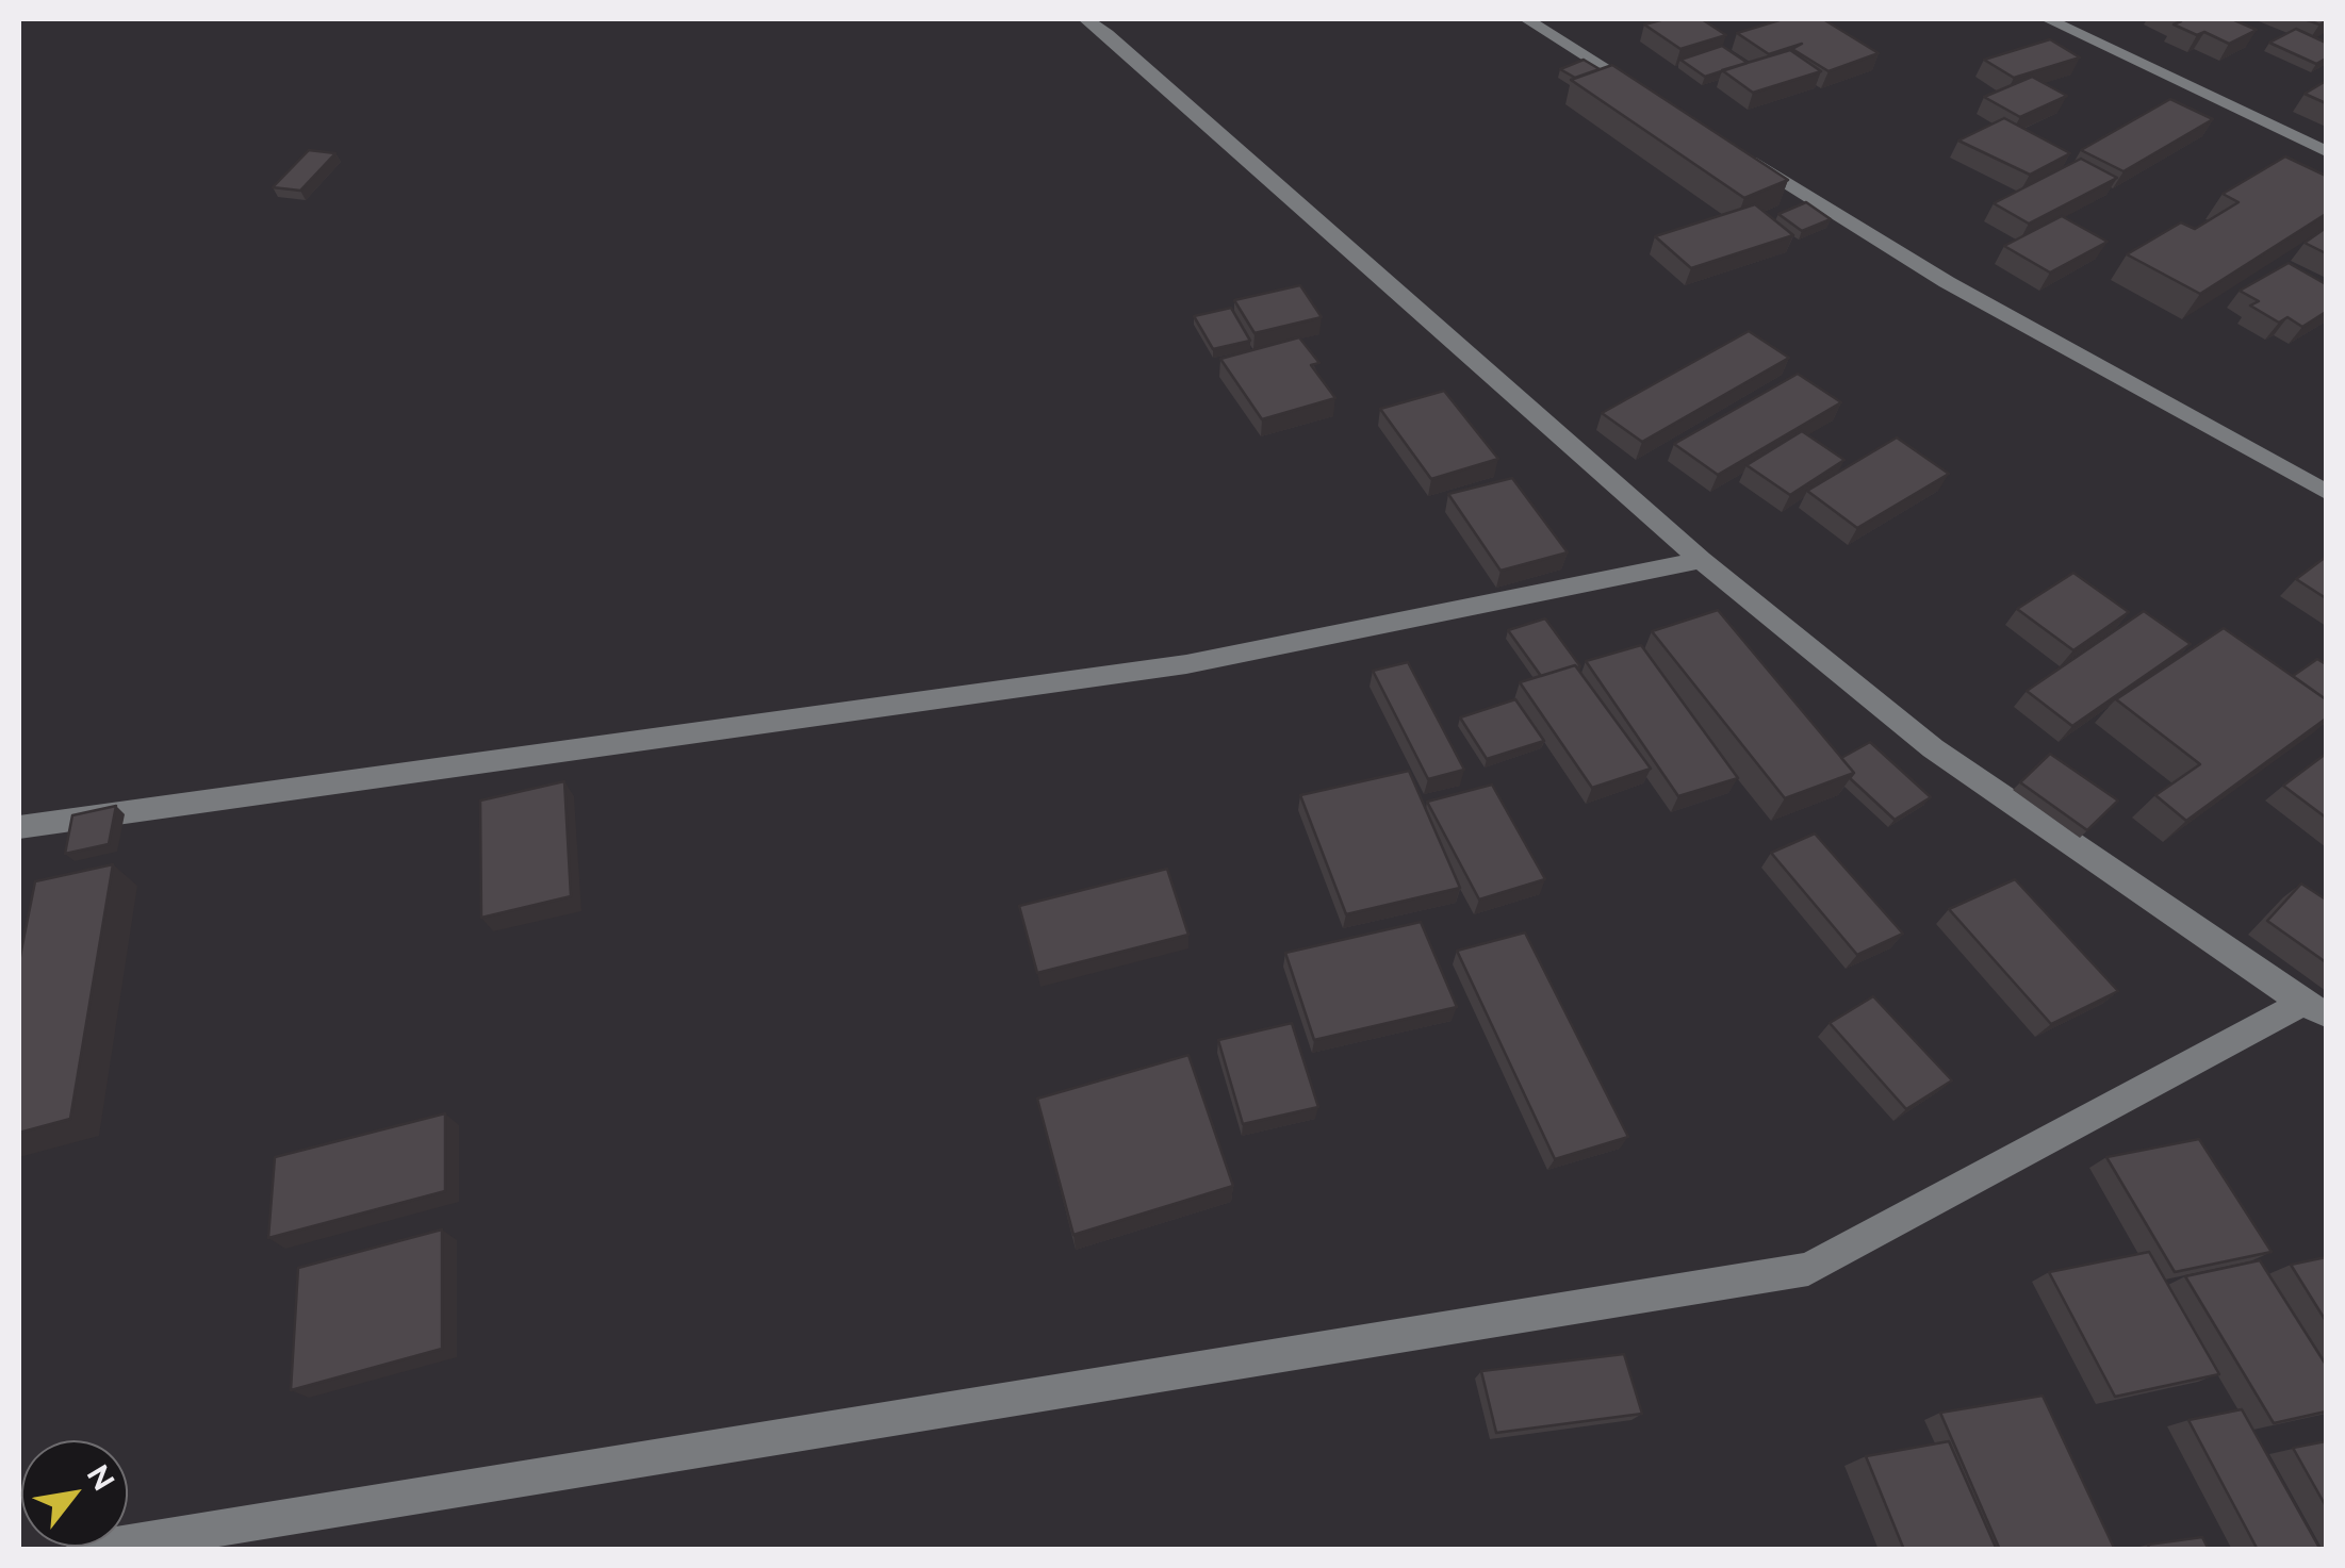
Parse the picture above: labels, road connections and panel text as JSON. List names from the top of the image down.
{
  "north": "top right"
}
